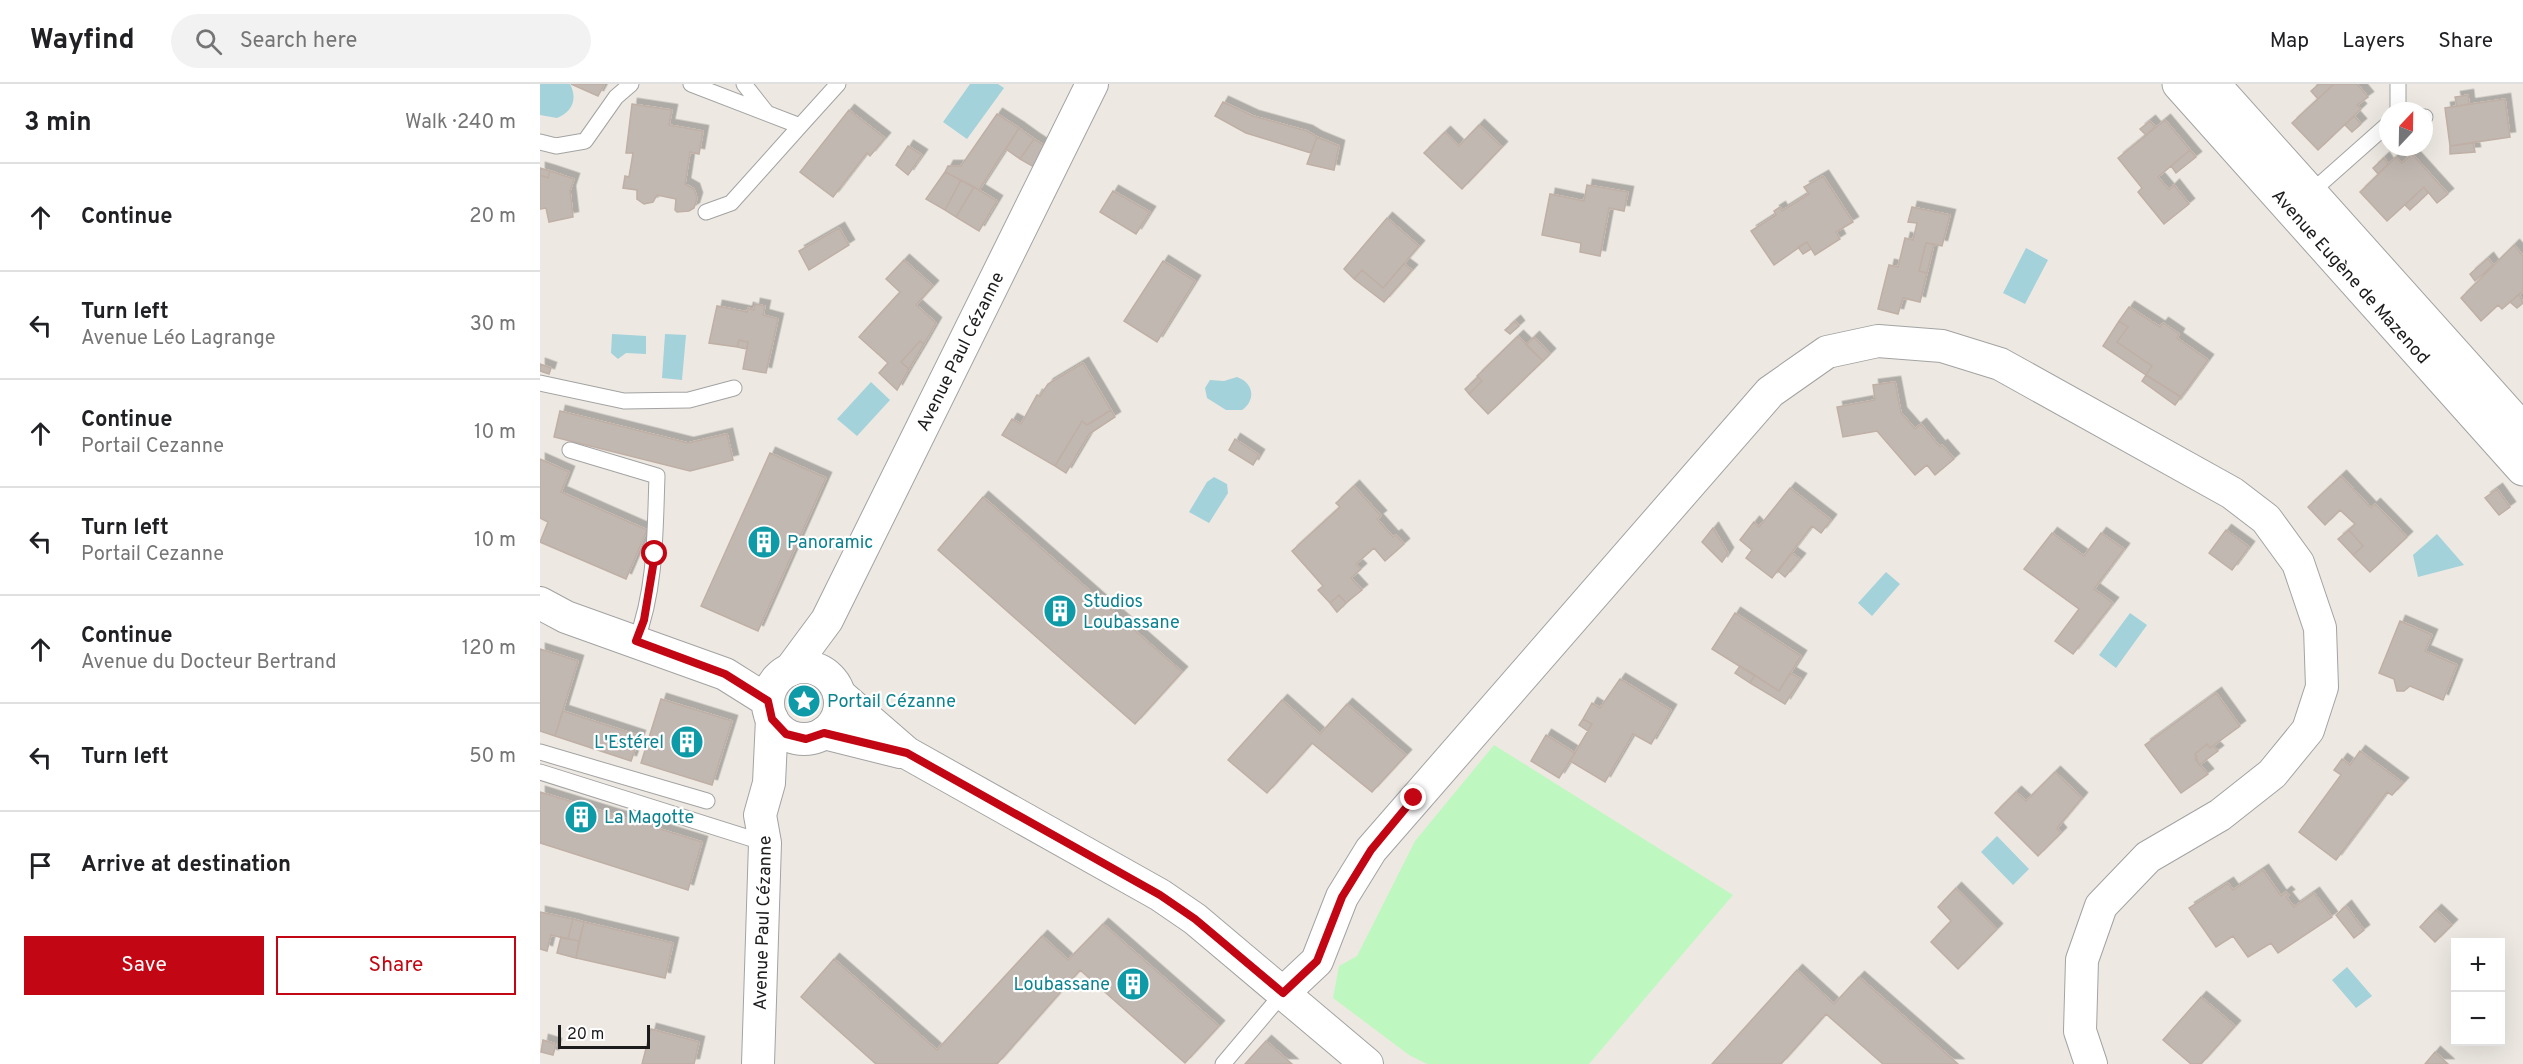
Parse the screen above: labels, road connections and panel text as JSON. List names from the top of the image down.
{
  "streets": {
    "street": ["Avenue Eugène de Mazenod", "Avenue Paul Cézanne"]
  },
  "places": {
    "building": [
      "Panoramic",
      "Studios Loubassane",
      "L'Estérel",
      "La Magotte",
      "Loubassane"
    ],
    "place": ["Portail Cézanne"]
  },
  "scale_bar": "20 m",
  "north": "top",
  "page": {
    "header": "Wayfind",
    "search": "Search here",
    "nav": ["Map", "Layers", "Share"],
    "heading": ["3 min", "Walk · 240 m"],
    "list": [
      ["Continue", "20 m"],
      ["Turn left", "Avenue Léo Lagrange", "30 m"],
      ["Continue", "Portail Cezanne", "10 m"],
      ["Turn left", "Portail Cezanne", "10 m"],
      ["Continue", "Avenue du Docteur Bertrand", "120 m"],
      ["Turn left", "50 m"],
      "Arrive at destination"
    ],
    "buttons": ["Save", "Share"],
    "map_buttons": ["+", "−"],
    "scale": "20 m"
  }
}
